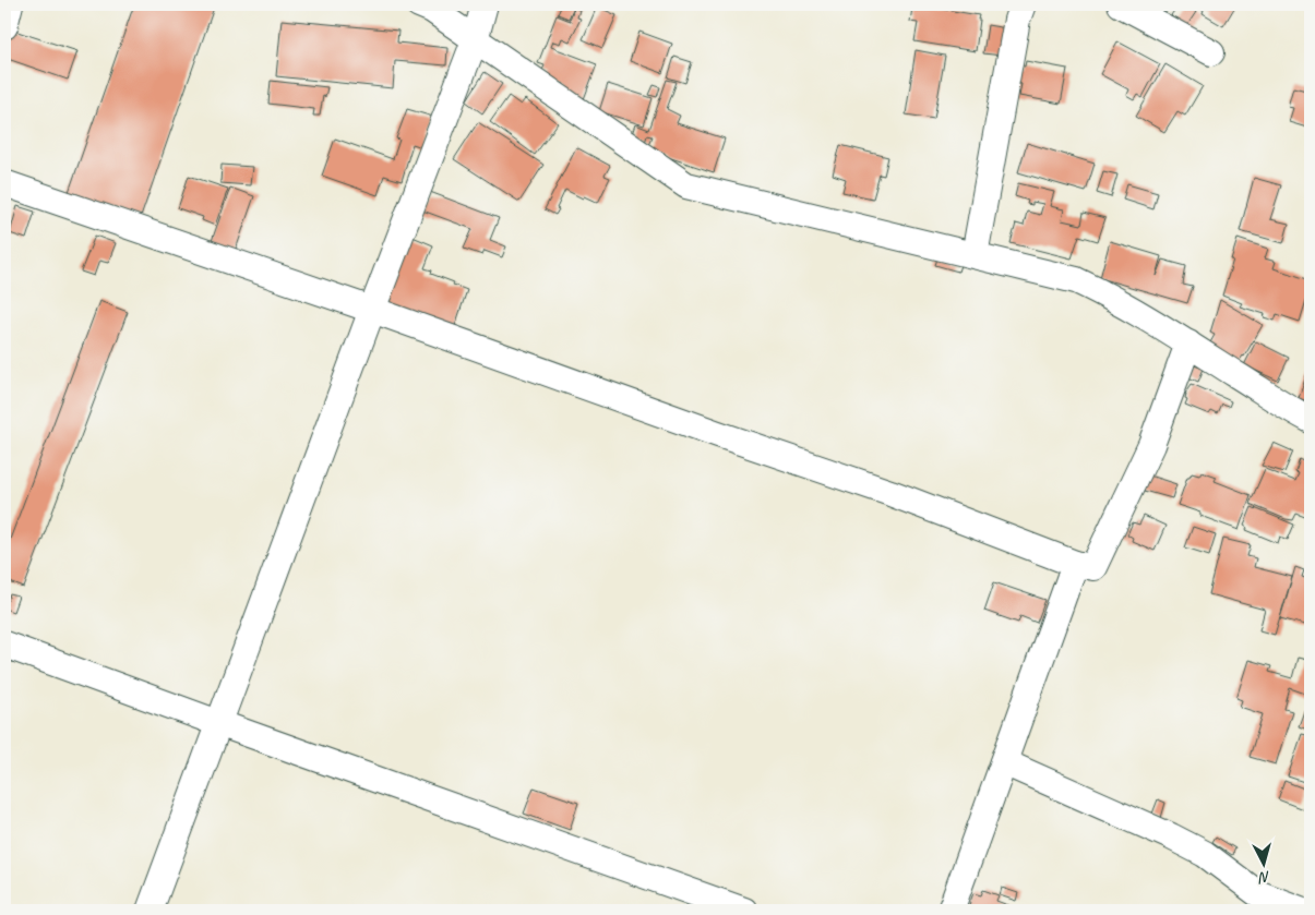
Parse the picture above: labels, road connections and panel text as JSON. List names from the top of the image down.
{
  "north": "bottom"
}
